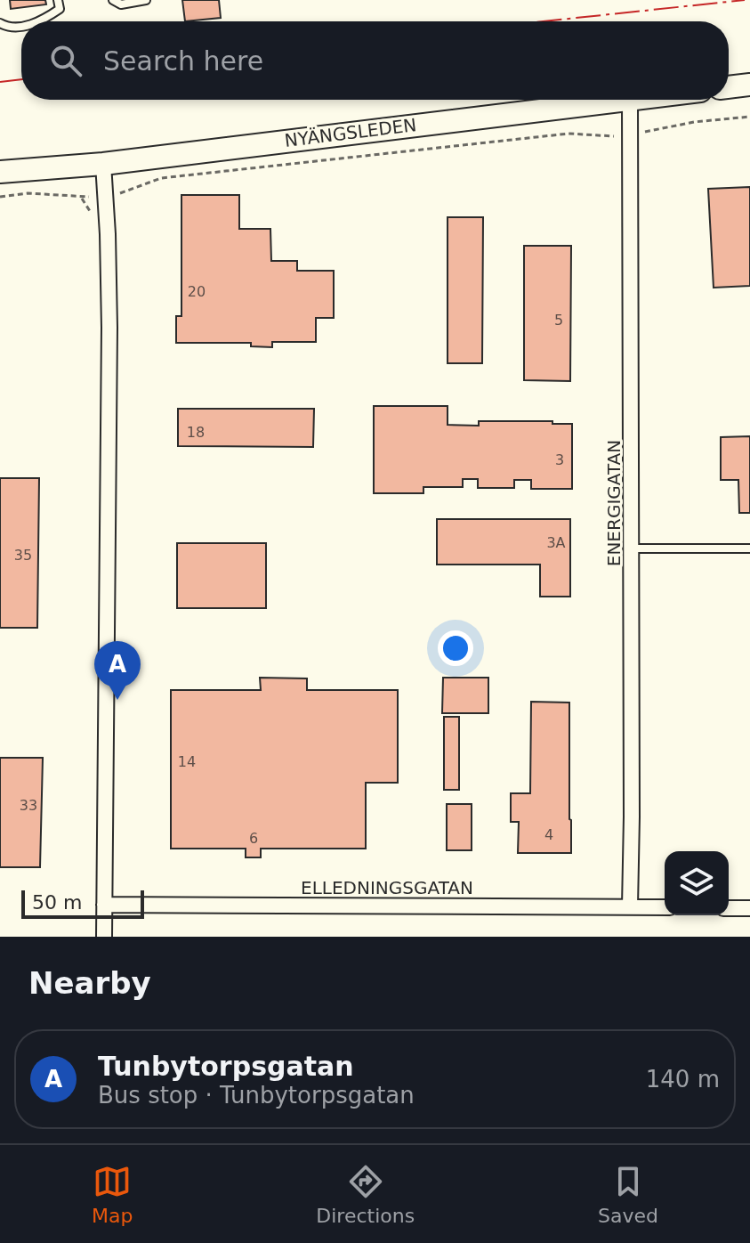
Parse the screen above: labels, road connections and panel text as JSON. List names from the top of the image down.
{
  "streets": {
    "street": ["NYÄNGSLEDEN", "ENERGIGATAN", "ELLEDNINGSGATAN"]
  },
  "crossings": [
    ["NYÄNGSLEDEN", "ENERGIGATAN"],
    ["ENERGIGATAN", "ELLEDNINGSGATAN"]
  ],
  "house_numbers": [
    "20",
    "5",
    "18",
    "3",
    "3A",
    "35",
    "14",
    "33",
    "4",
    "6"
  ],
  "scale_bar": "50 m",
  "page": {
    "search": "Search here",
    "pins": "A",
    "scale": "50 m",
    "heading": "Nearby",
    "list": [
      {
        "mark": "A",
        "name": "Tunbytorpsgatan",
        "note": "Bus stop · Tunbytorpsgatan",
        "value": "140 m"
      }
    ],
    "nav": ["Map", "Directions", "Saved"]
  }
}
